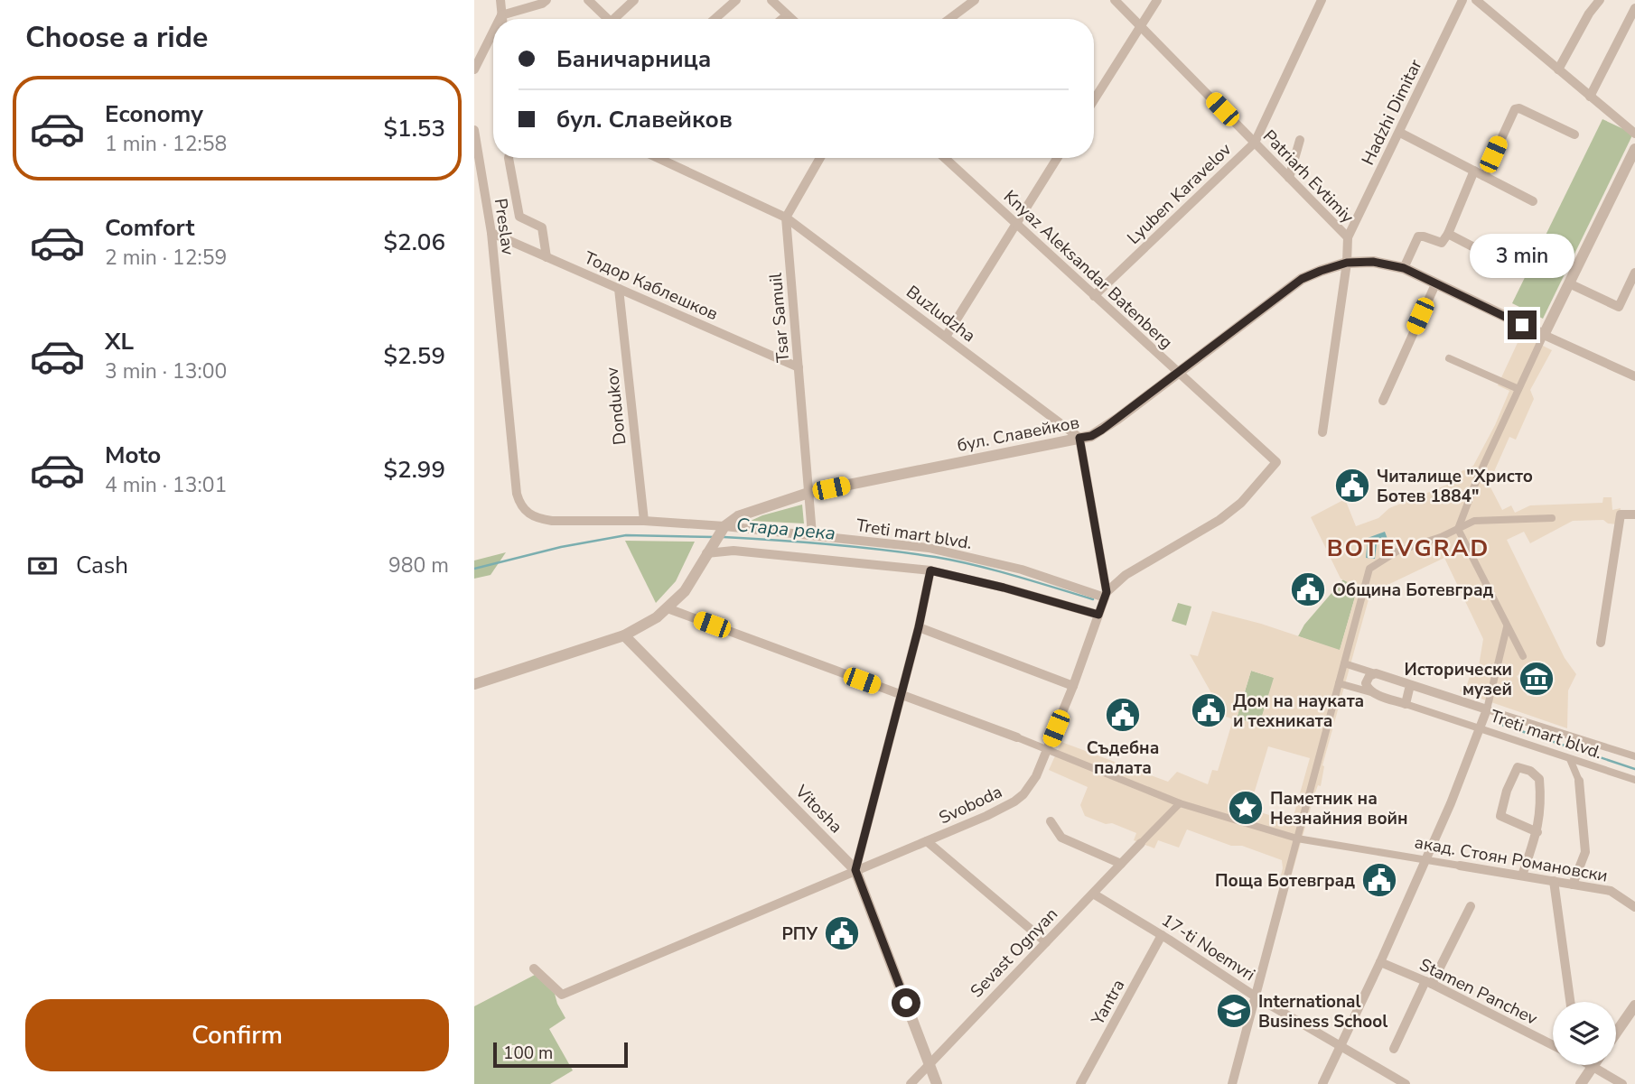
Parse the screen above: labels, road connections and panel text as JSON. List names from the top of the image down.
{
  "streets": {
    "street": [
      "Hadzhi Dimitar",
      "Patriarh Evtimiy",
      "Lyuben Karavelov",
      "Preslav",
      "Knyaz Aleksandar Batenberg",
      "Тодор Каблешков",
      "Buzludzha",
      "Tsar Samuil",
      "Dondukov",
      "бул. Славейков",
      "Treti mart blvd.",
      "Svoboda",
      "Vitosha",
      "акад. Стоян Романовски",
      "17-ti Noemvri",
      "Sevast Ognyan",
      "Stamen Panchev",
      "Yantra"
    ]
  },
  "crossings": [
    ["Hadzhi Dimitar", "Patriarh Evtimiy"],
    ["Patriarh Evtimiy", "Lyuben Karavelov"],
    ["Lyuben Karavelov", "Knyaz Aleksandar Batenberg"],
    ["Preslav", "Тодор Каблешков"],
    ["Preslav", "Treti mart blvd."],
    ["Knyaz Aleksandar Batenberg", "бул. Славейков"],
    ["Knyaz Aleksandar Batenberg", "Svoboda"],
    ["Тодор Каблешков", "Tsar Samuil"],
    ["Тодор Каблешков", "Dondukov"],
    ["Buzludzha", "Tsar Samuil"],
    ["Buzludzha", "бул. Славейков"],
    ["Tsar Samuil", "бул. Славейков"],
    ["Tsar Samuil", "Treti mart blvd."],
    ["Dondukov", "Treti mart blvd."],
    ["бул. Славейков", "Treti mart blvd."],
    ["Treti mart blvd.", "Svoboda"],
    ["Svoboda", "Vitosha"],
    ["Svoboda", "акад. Стоян Романовски"],
    ["Vitosha", "Sevast Ognyan"],
    ["17-ti Noemvri", "Sevast Ognyan"],
    ["17-ti Noemvri", "Yantra"]
  ],
  "districts": ["BOTEVGRAD"],
  "water": ["Стара река"],
  "places": {
    "public building": [
      "Читалище \"Христо Ботев 1884\"",
      "Община Ботевград",
      "Дом на науката и техниката",
      "Съдебна палата",
      "Поща Ботевград",
      "РПУ"
    ],
    "museum": ["Исторически музей"],
    "place": ["Паметник на Незнайния войн"],
    "school or university": ["International Business School"]
  },
  "scale_bar": "100 m",
  "page": {
    "heading": "Choose a ride",
    "banner": ["Баничарница", "бул. Славейков"],
    "list": [
      {
        "name": "Economy",
        "note": "1 min · 12:58",
        "value": "$1.53"
      },
      {
        "name": "Comfort",
        "note": "2 min · 12:59",
        "value": "$2.06"
      },
      {
        "name": "XL",
        "note": "3 min · 13:00",
        "value": "$2.59"
      },
      {
        "name": "Moto",
        "note": "4 min · 13:01",
        "value": "$2.99"
      }
    ],
    "bubble": "3 min",
    "pay": ["Cash", "980 m"],
    "buttons": "Confirm",
    "scale": "100 m"
  }
}
